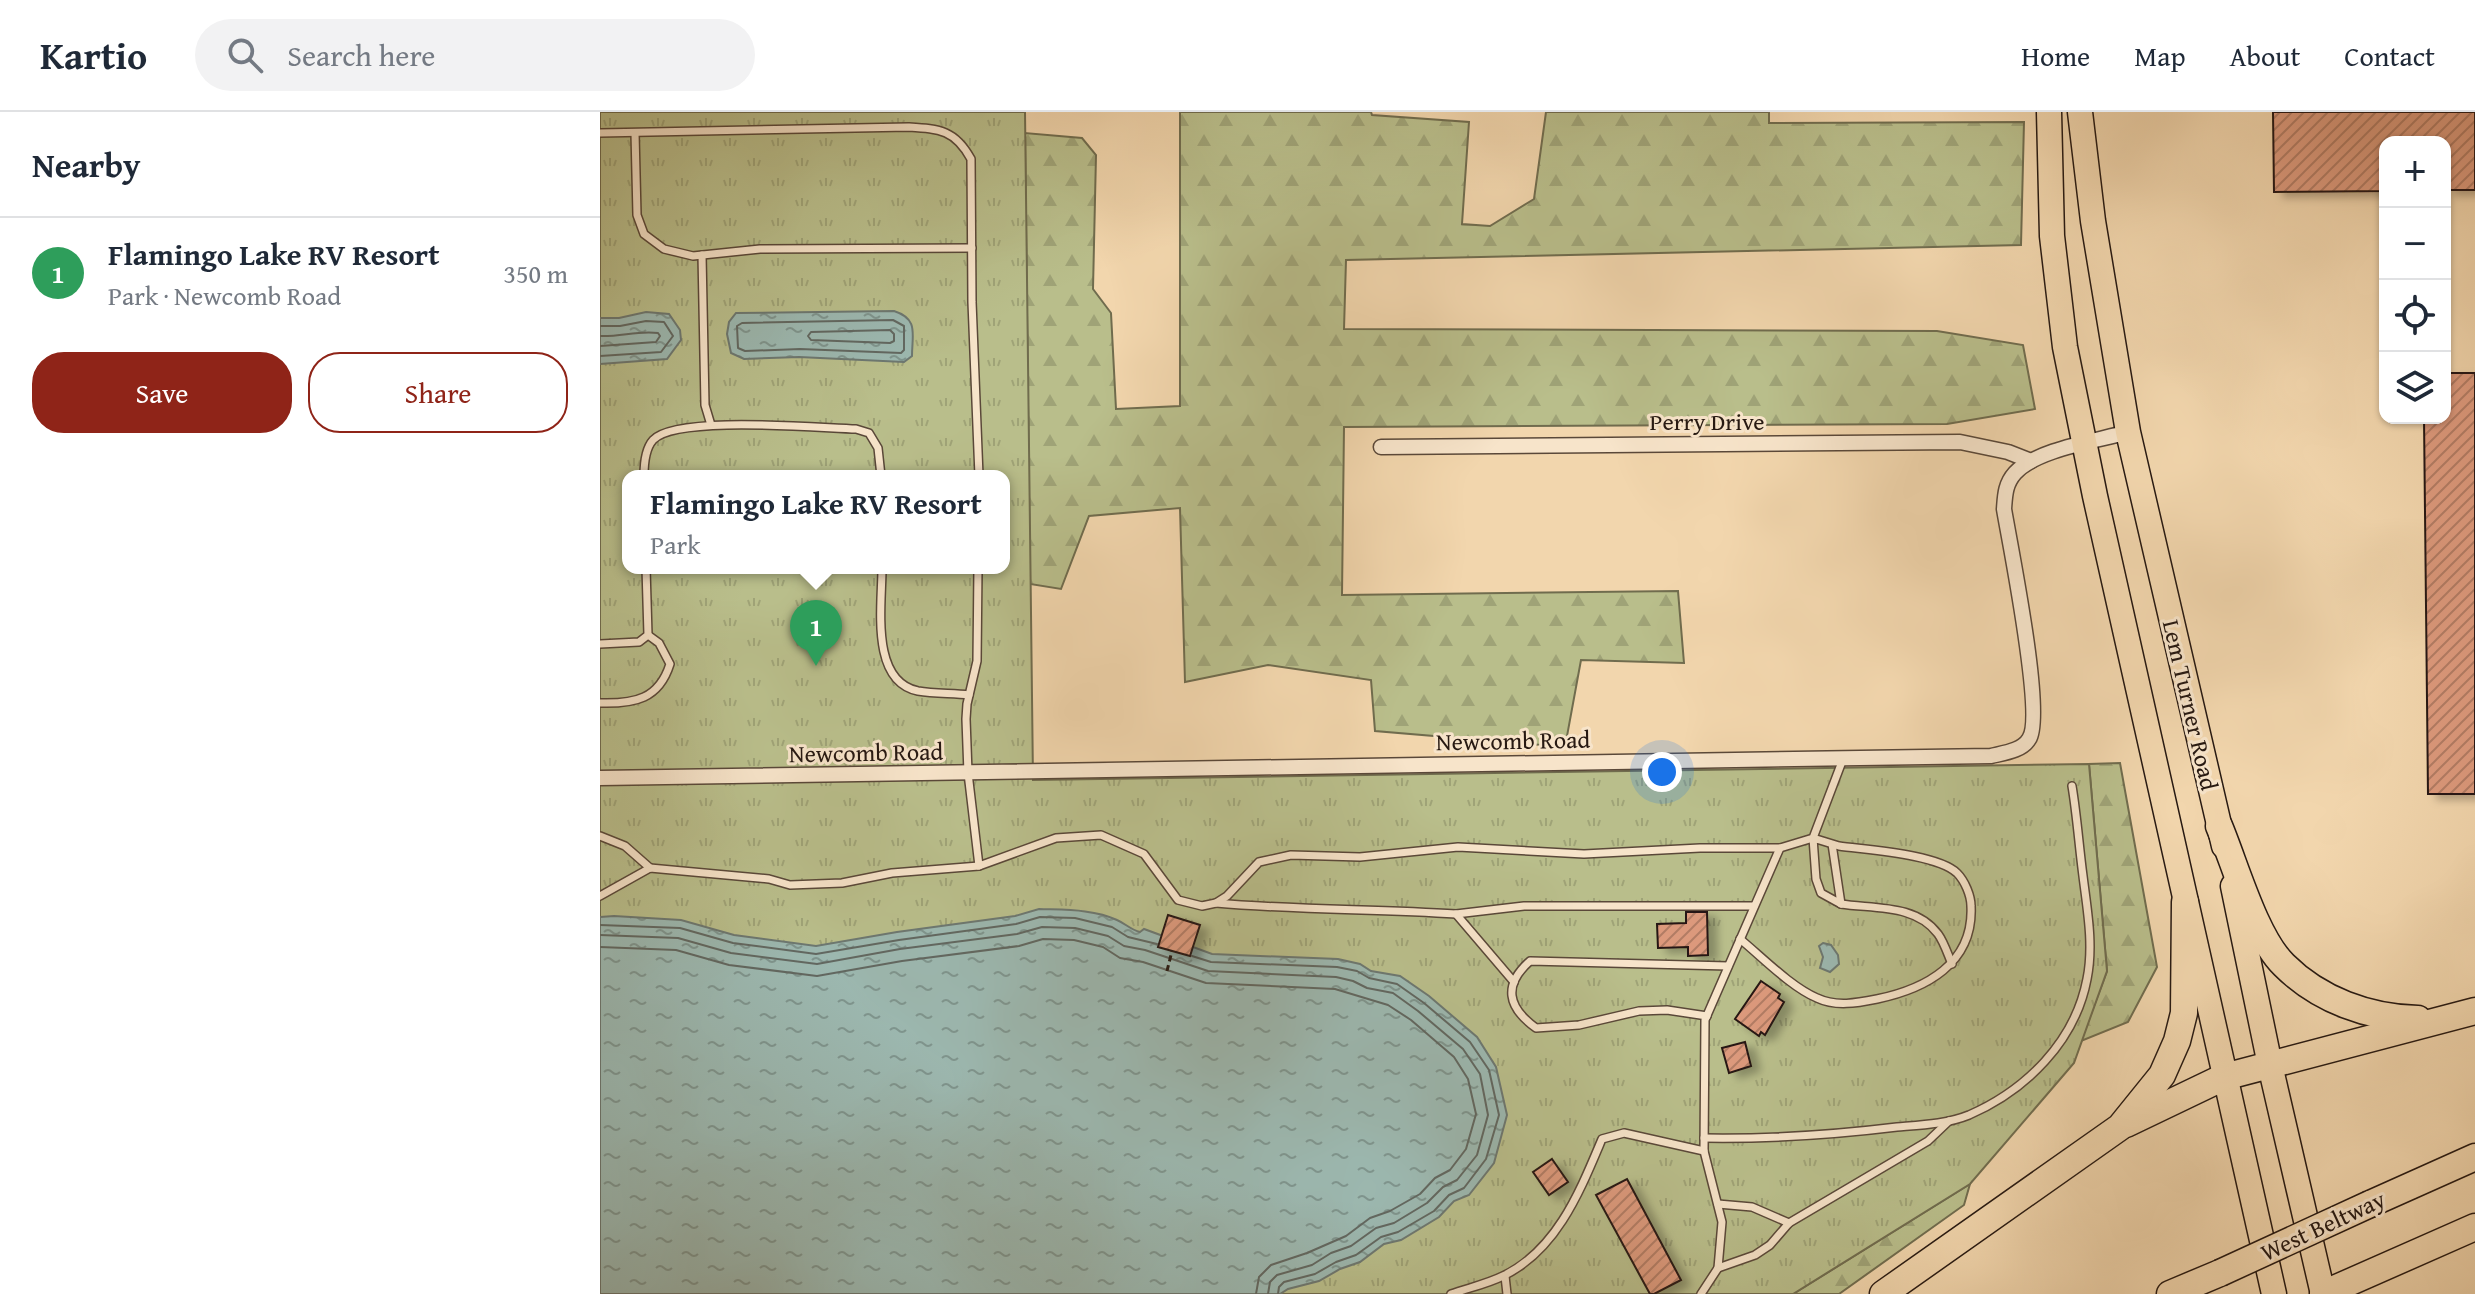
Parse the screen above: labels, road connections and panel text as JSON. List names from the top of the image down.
{
  "streets": {
    "highway": ["West Beltway"],
    "main road": ["Lem Turner Road"],
    "street": ["Perry Drive", "Newcomb Road"]
  },
  "crossings": [
    ["Perry Drive", "Newcomb Road"]
  ],
  "page": {
    "header": "Kartio",
    "search": "Search here",
    "nav": [
      "Home",
      "Map",
      "About",
      "Contact"
    ],
    "heading": "Nearby",
    "map_buttons": ["+", "−"],
    "list": [
      {
        "mark": "1",
        "name": "Flamingo Lake RV Resort",
        "note": "Park · Newcomb Road",
        "value": "350 m"
      }
    ],
    "buttons": ["Save", "Share"],
    "popup": ["Flamingo Lake RV Resort", "Park"],
    "pins": "1"
  }
}
